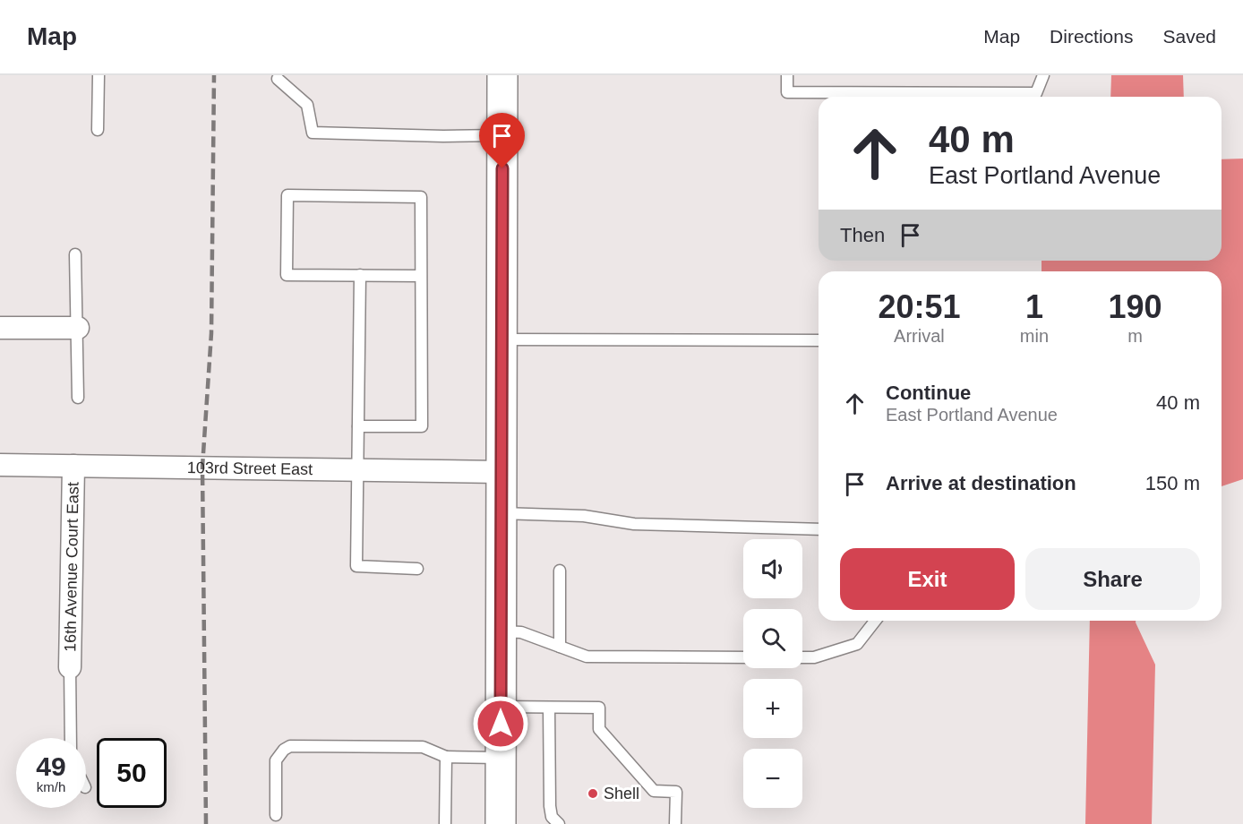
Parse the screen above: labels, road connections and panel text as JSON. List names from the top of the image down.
{
  "streets": {
    "street": ["103rd Street East", "16th Avenue Court East"]
  },
  "crossings": [
    ["103rd Street East", "16th Avenue Court East"]
  ],
  "places": ["Shell"],
  "page": {
    "header": "Map",
    "nav": ["Map", "Directions", "Saved"],
    "turn": ["40 m", "East Portland Avenue"],
    "then": "Then",
    "eta": [
      "20:51",
      "Arrival",
      "1",
      "min",
      "190",
      "m"
    ],
    "list": [
      {
        "name": "Continue",
        "note": "East Portland Avenue",
        "value": "40 m"
      },
      {
        "name": "Arrive at destination",
        "value": "150 m"
      }
    ],
    "buttons": ["Exit", "Share"],
    "map_buttons": ["+", "−"],
    "speed": "49 km/h",
    "limit": "50"
  }
}
